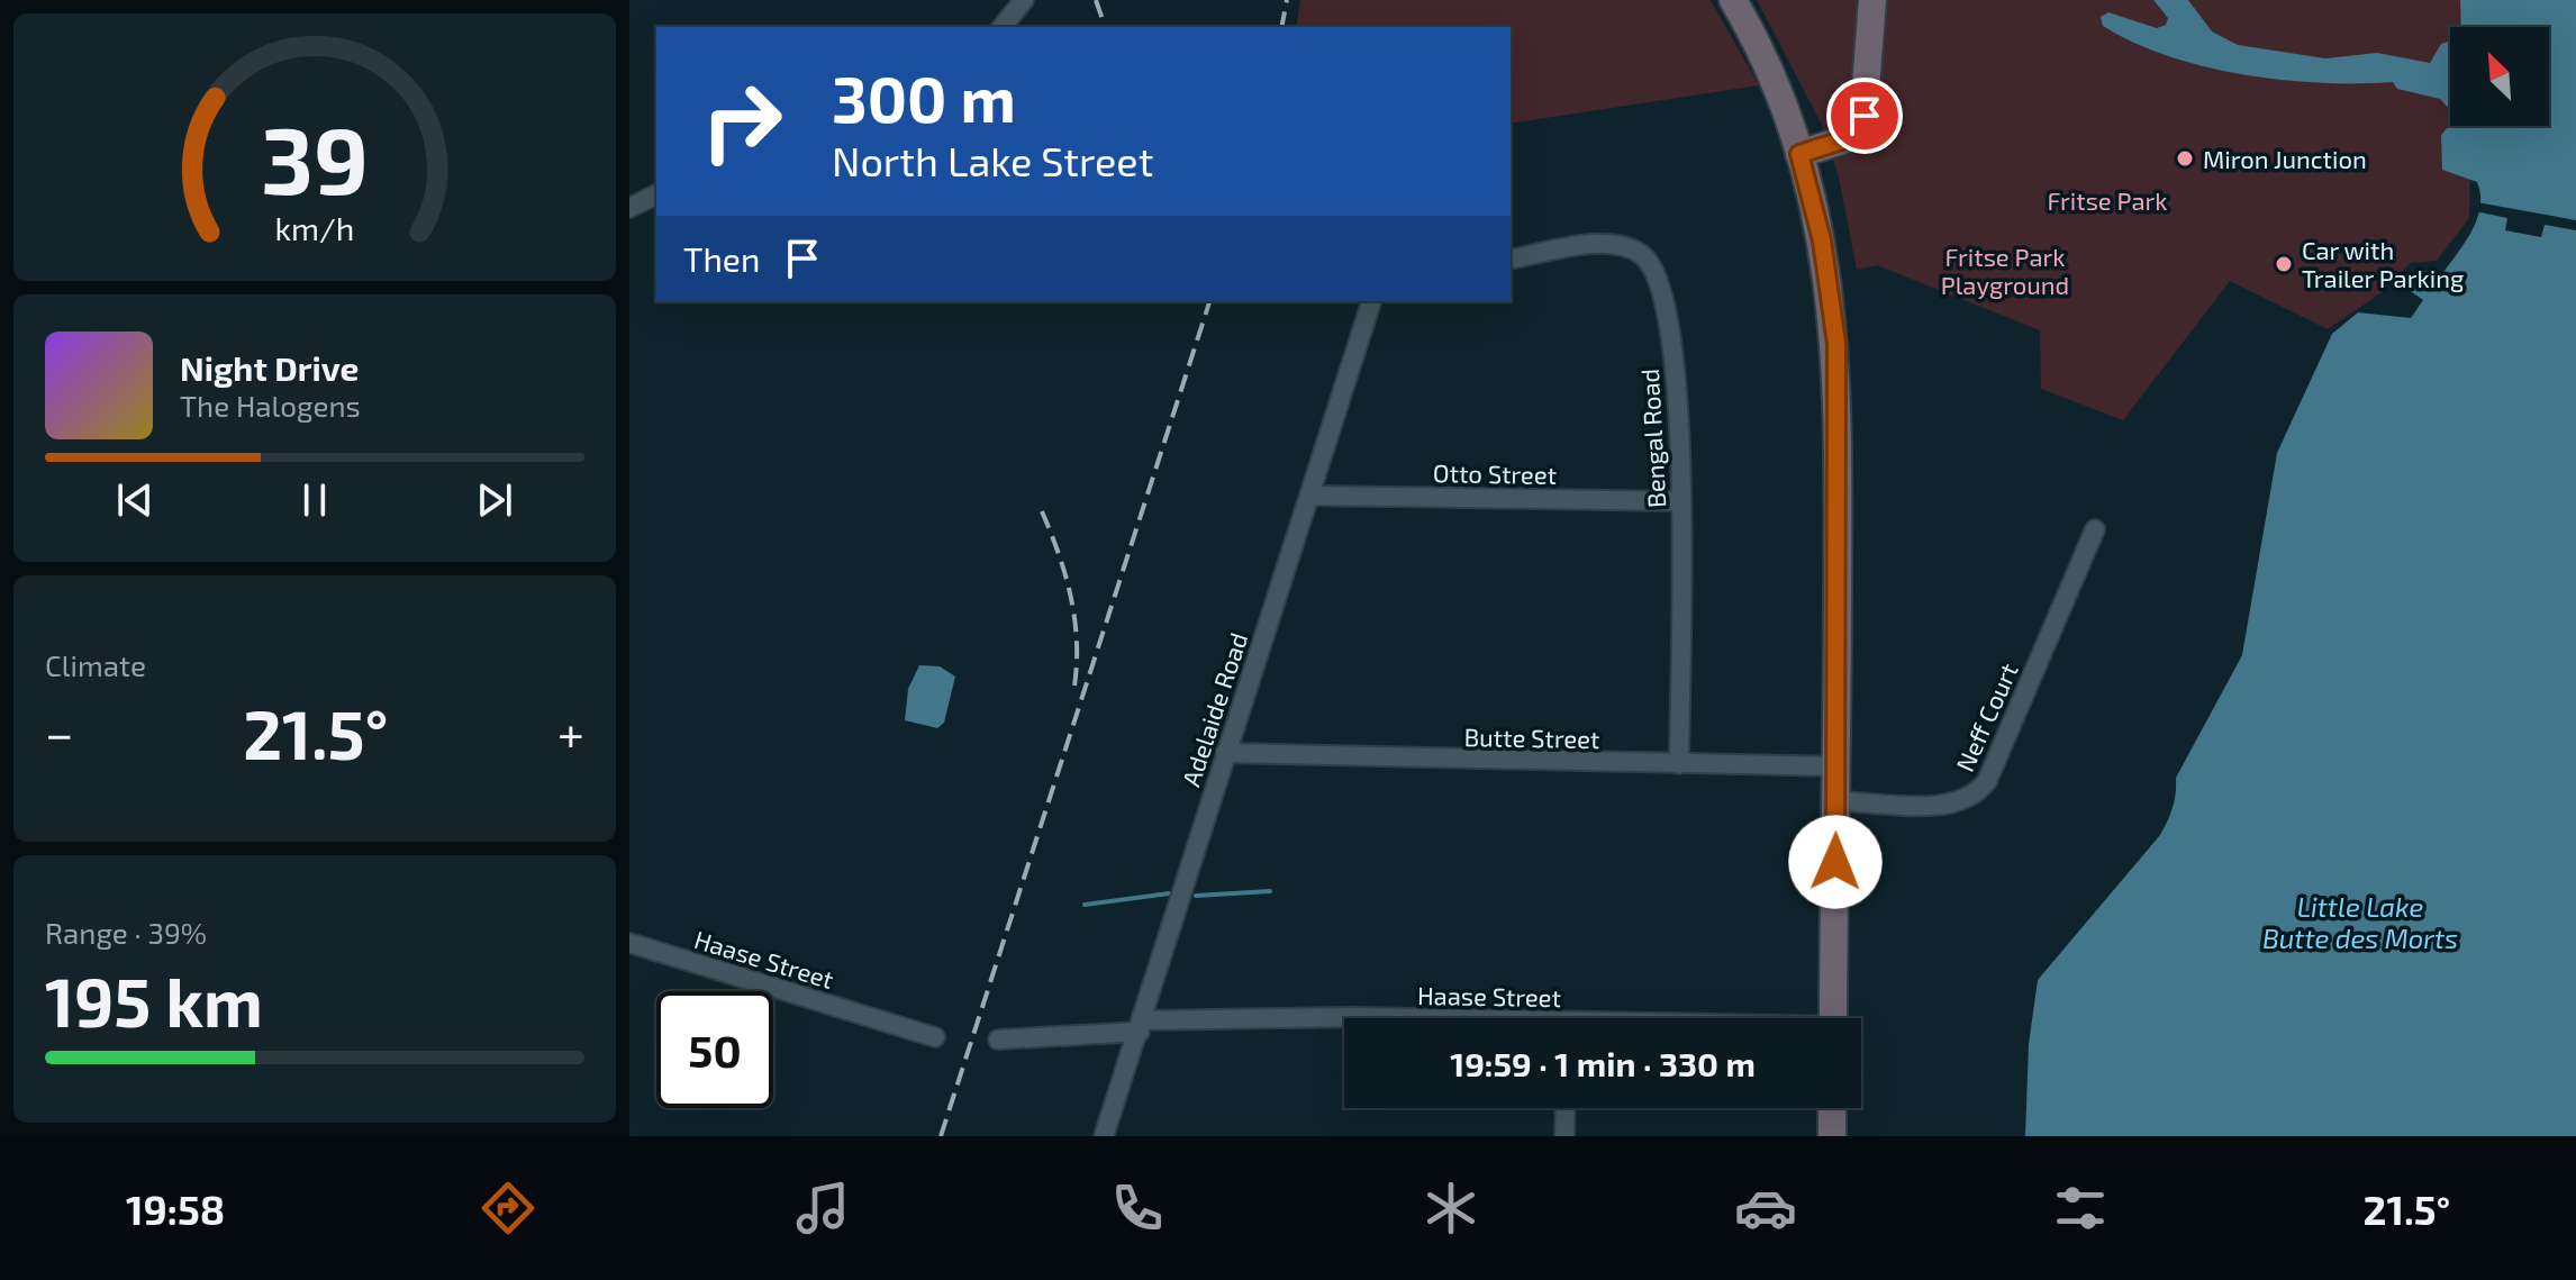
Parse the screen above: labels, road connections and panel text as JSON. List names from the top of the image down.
{
  "streets": {
    "street": [
      "Bengal Road",
      "Otto Street",
      "Adelaide Road",
      "Neff Court",
      "Butte Street",
      "Haase Street"
    ]
  },
  "crossings": [
    ["Bengal Road", "Otto Street"],
    ["Bengal Road", "Butte Street"],
    ["Otto Street", "Adelaide Road"],
    ["Adelaide Road", "Butte Street"],
    ["Adelaide Road", "Haase Street"]
  ],
  "water": ["Little Lake Butte des Morts"],
  "parks": ["Fritse Park", "Fritse Park Playground"],
  "places": ["Miron Junction", "Car with Trailer Parking"],
  "north": "top left",
  "page": {
    "turn": ["300 m", "North Lake Street"],
    "then": "Then",
    "song": ["Night Drive", "The Halogens"],
    "tile": [
      "Climate",
      ["Range · 39%", "195 km"]
    ],
    "heat": ["−", "21.5°", "+"],
    "limit": "50",
    "trip": "19:59 · 1 min · 330 m",
    "tabs": ["19:58", "21.5°"],
    "gauge": ["39", "km/h"]
  }
}
